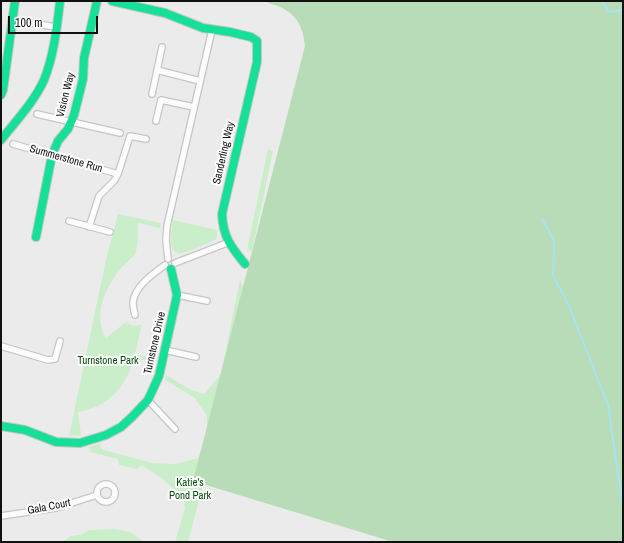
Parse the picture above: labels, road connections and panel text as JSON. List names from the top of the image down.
{
  "streets": {
    "street": [
      "Vision Way",
      "Sanderling Way",
      "Summerstone Run",
      "Turnstone Drive",
      "Gala Court"
    ]
  },
  "crossings": [
    ["Vision Way", "Summerstone Run"]
  ],
  "parks": ["Turnstone Park", "Katie's Pond Park"],
  "scale_bar": "100 m"
}
